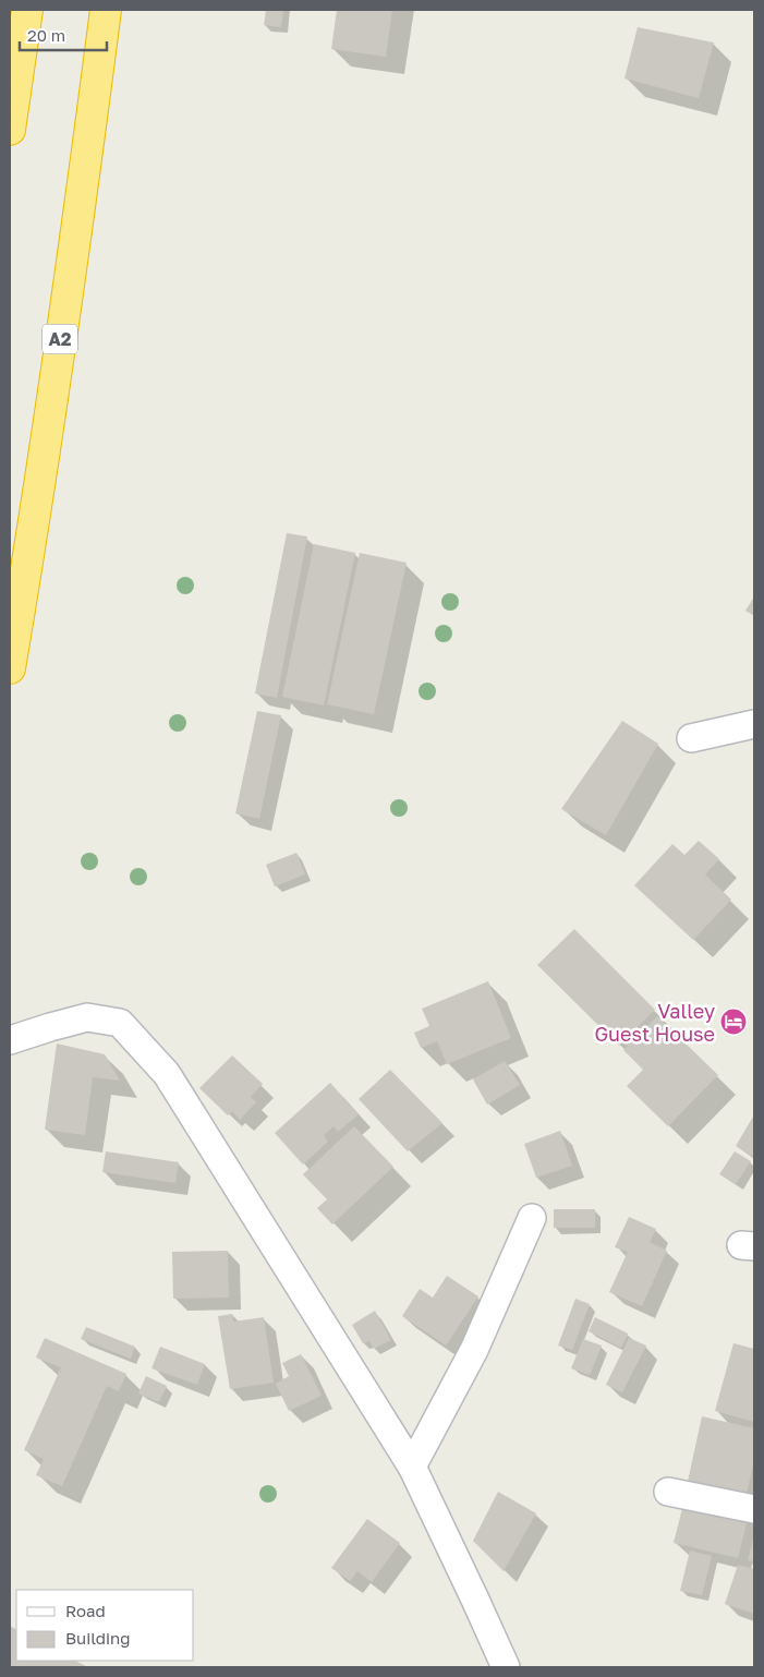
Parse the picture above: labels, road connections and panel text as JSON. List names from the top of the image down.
{
  "streets": {
    "highway": ["A2"]
  },
  "places": {
    "hotel": ["Valley Guest House"]
  },
  "legend": ["Road", "Building"],
  "scale_bar": "20 m"
}
